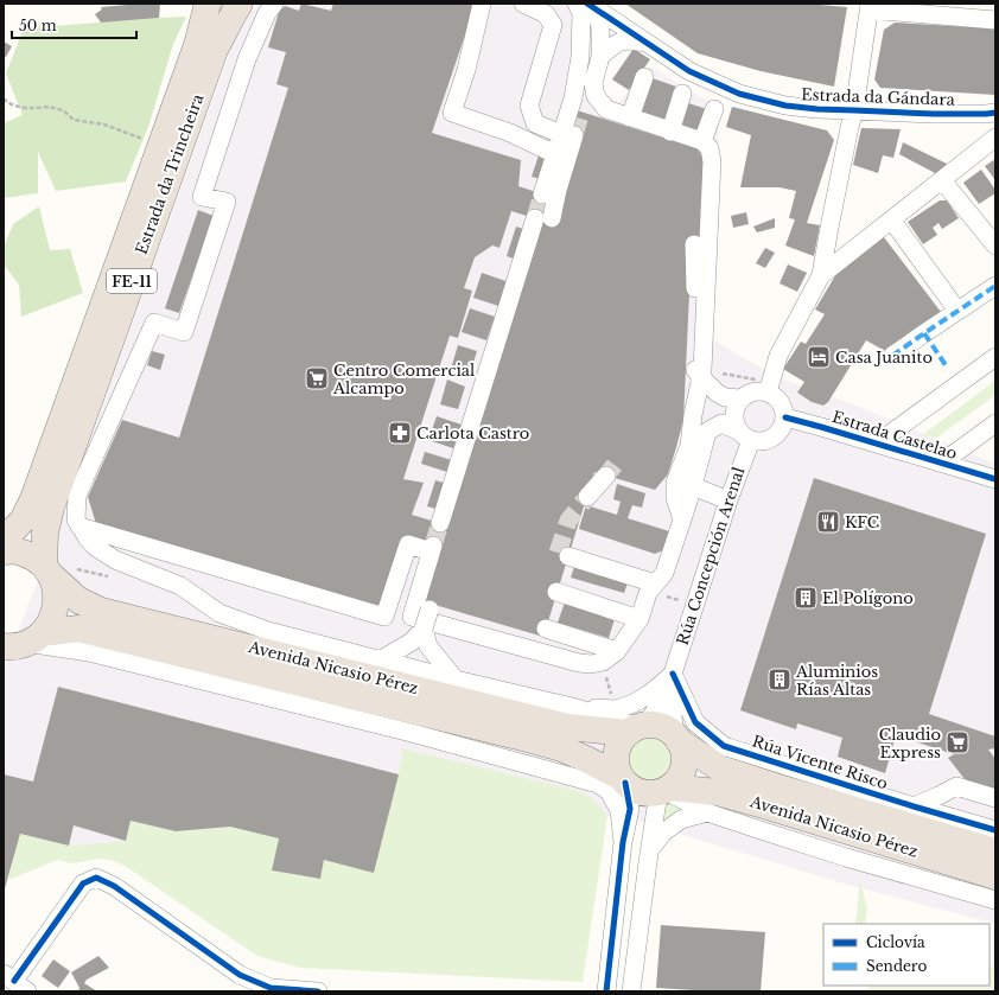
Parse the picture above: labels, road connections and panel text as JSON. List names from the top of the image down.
{
  "streets": {
    "highway": ["Estrada da Trincheira", "FE-11", "Avenida Nicasio Pérez"],
    "street": [
      "Estrada da Gándara",
      "Estrada Castelao",
      "Rúa Concepción Arenal",
      "Rúa Vicente Risco"
    ]
  },
  "crossings": [
    ["Estrada da Trincheira", "Avenida Nicasio Pérez"],
    ["Estrada Castelao", "Rúa Concepción Arenal"],
    ["Rúa Concepción Arenal", "Rúa Vicente Risco"]
  ],
  "places": {
    "hotel": ["Casa Juanito"],
    "supermarket": ["Centro Comercial Alcampo", "Claudio Express"],
    "pharmacy": ["Carlota Castro"],
    "restaurant": ["KFC"],
    "building": ["El Polígono", "Aluminios Rías Altas"]
  },
  "legend": ["Ciclovía", "Sendero"],
  "scale_bar": "50 m"
}
